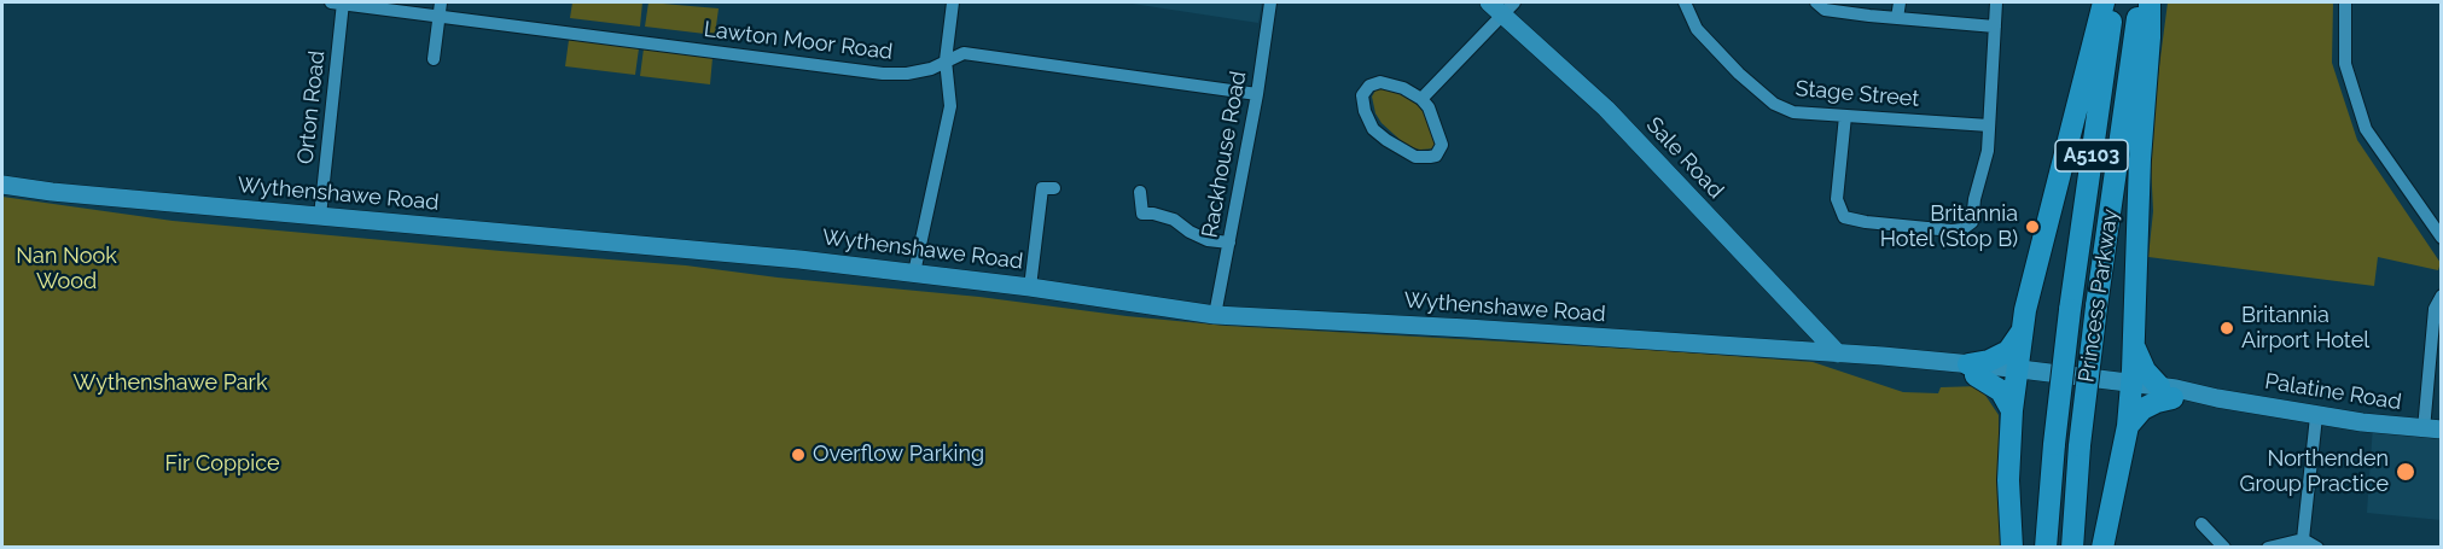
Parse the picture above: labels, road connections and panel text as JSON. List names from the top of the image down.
{
  "streets": {
    "highway": ["A5103", "Princess Parkway"],
    "main road": ["Sale Road", "Wythenshawe Road", "Palatine Road"],
    "street": [
      "Lawton Moor Road",
      "Stage Street",
      "Orton Road",
      "Rackhouse Road"
    ]
  },
  "crossings": [
    ["Lawton Moor Road", "Orton Road"],
    ["Lawton Moor Road", "Rackhouse Road"],
    ["Orton Road", "Wythenshawe Road"],
    ["Rackhouse Road", "Wythenshawe Road"],
    ["Sale Road", "Wythenshawe Road"],
    ["Wythenshawe Road", "Palatine Road"]
  ],
  "parks": ["Nan Nook Wood", "Wythenshawe Park", "Fir Coppice"],
  "places": [
    "Britannia Hotel (Stop B)",
    "Britannia Airport Hotel",
    "Overflow Parking",
    "Northenden Group Practice"
  ]
}
